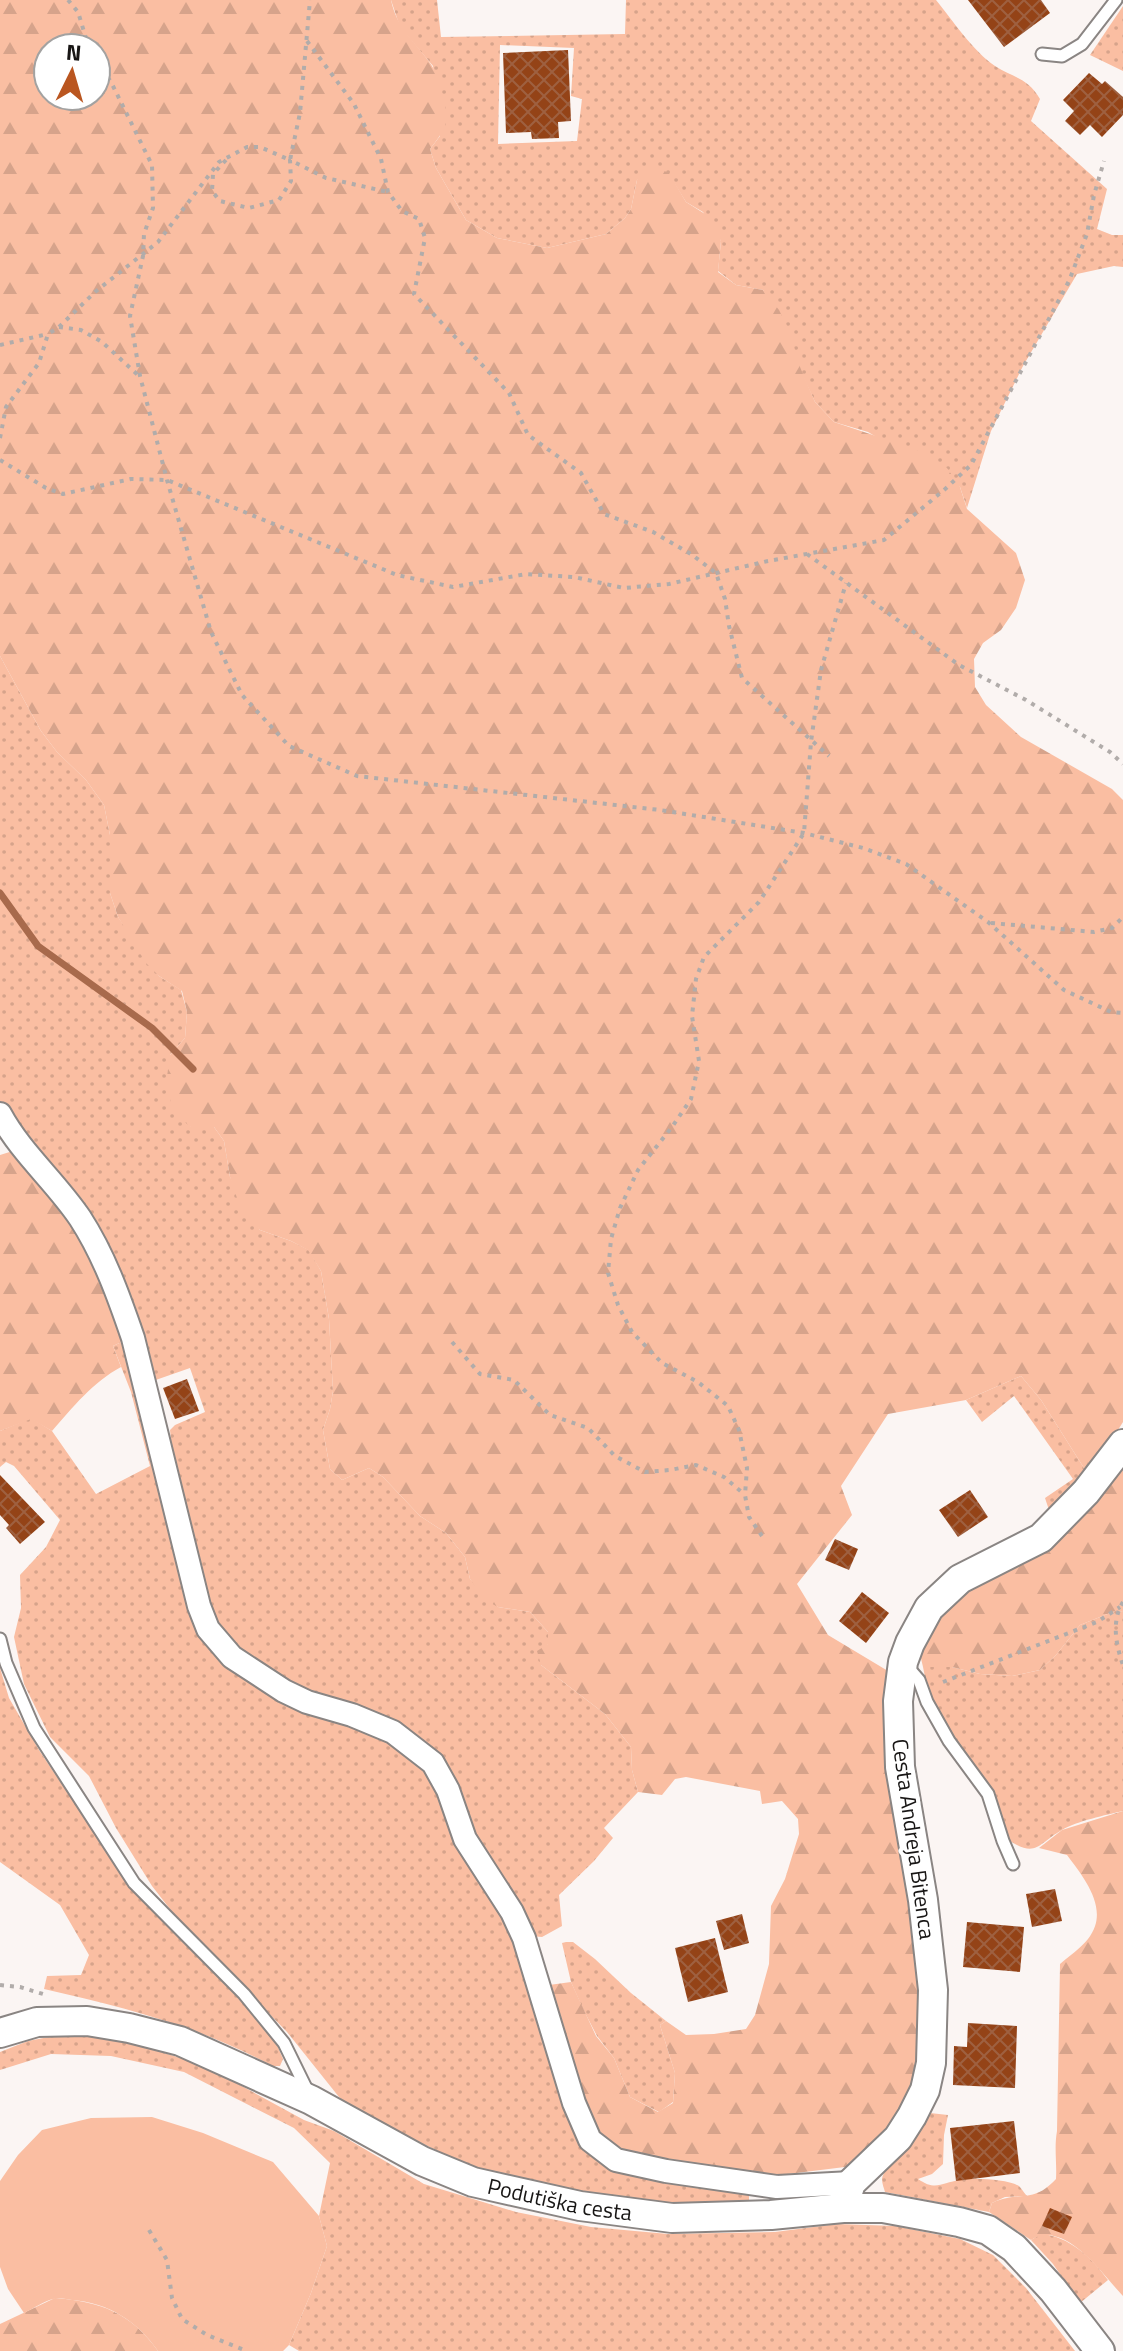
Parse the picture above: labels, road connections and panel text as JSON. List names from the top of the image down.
{
  "streets": {
    "street": ["Cesta Andreja Bitenca", "Podutiška cesta"]
  },
  "crossings": [
    ["Cesta Andreja Bitenca", "Podutiška cesta"]
  ],
  "north": "top"
}
